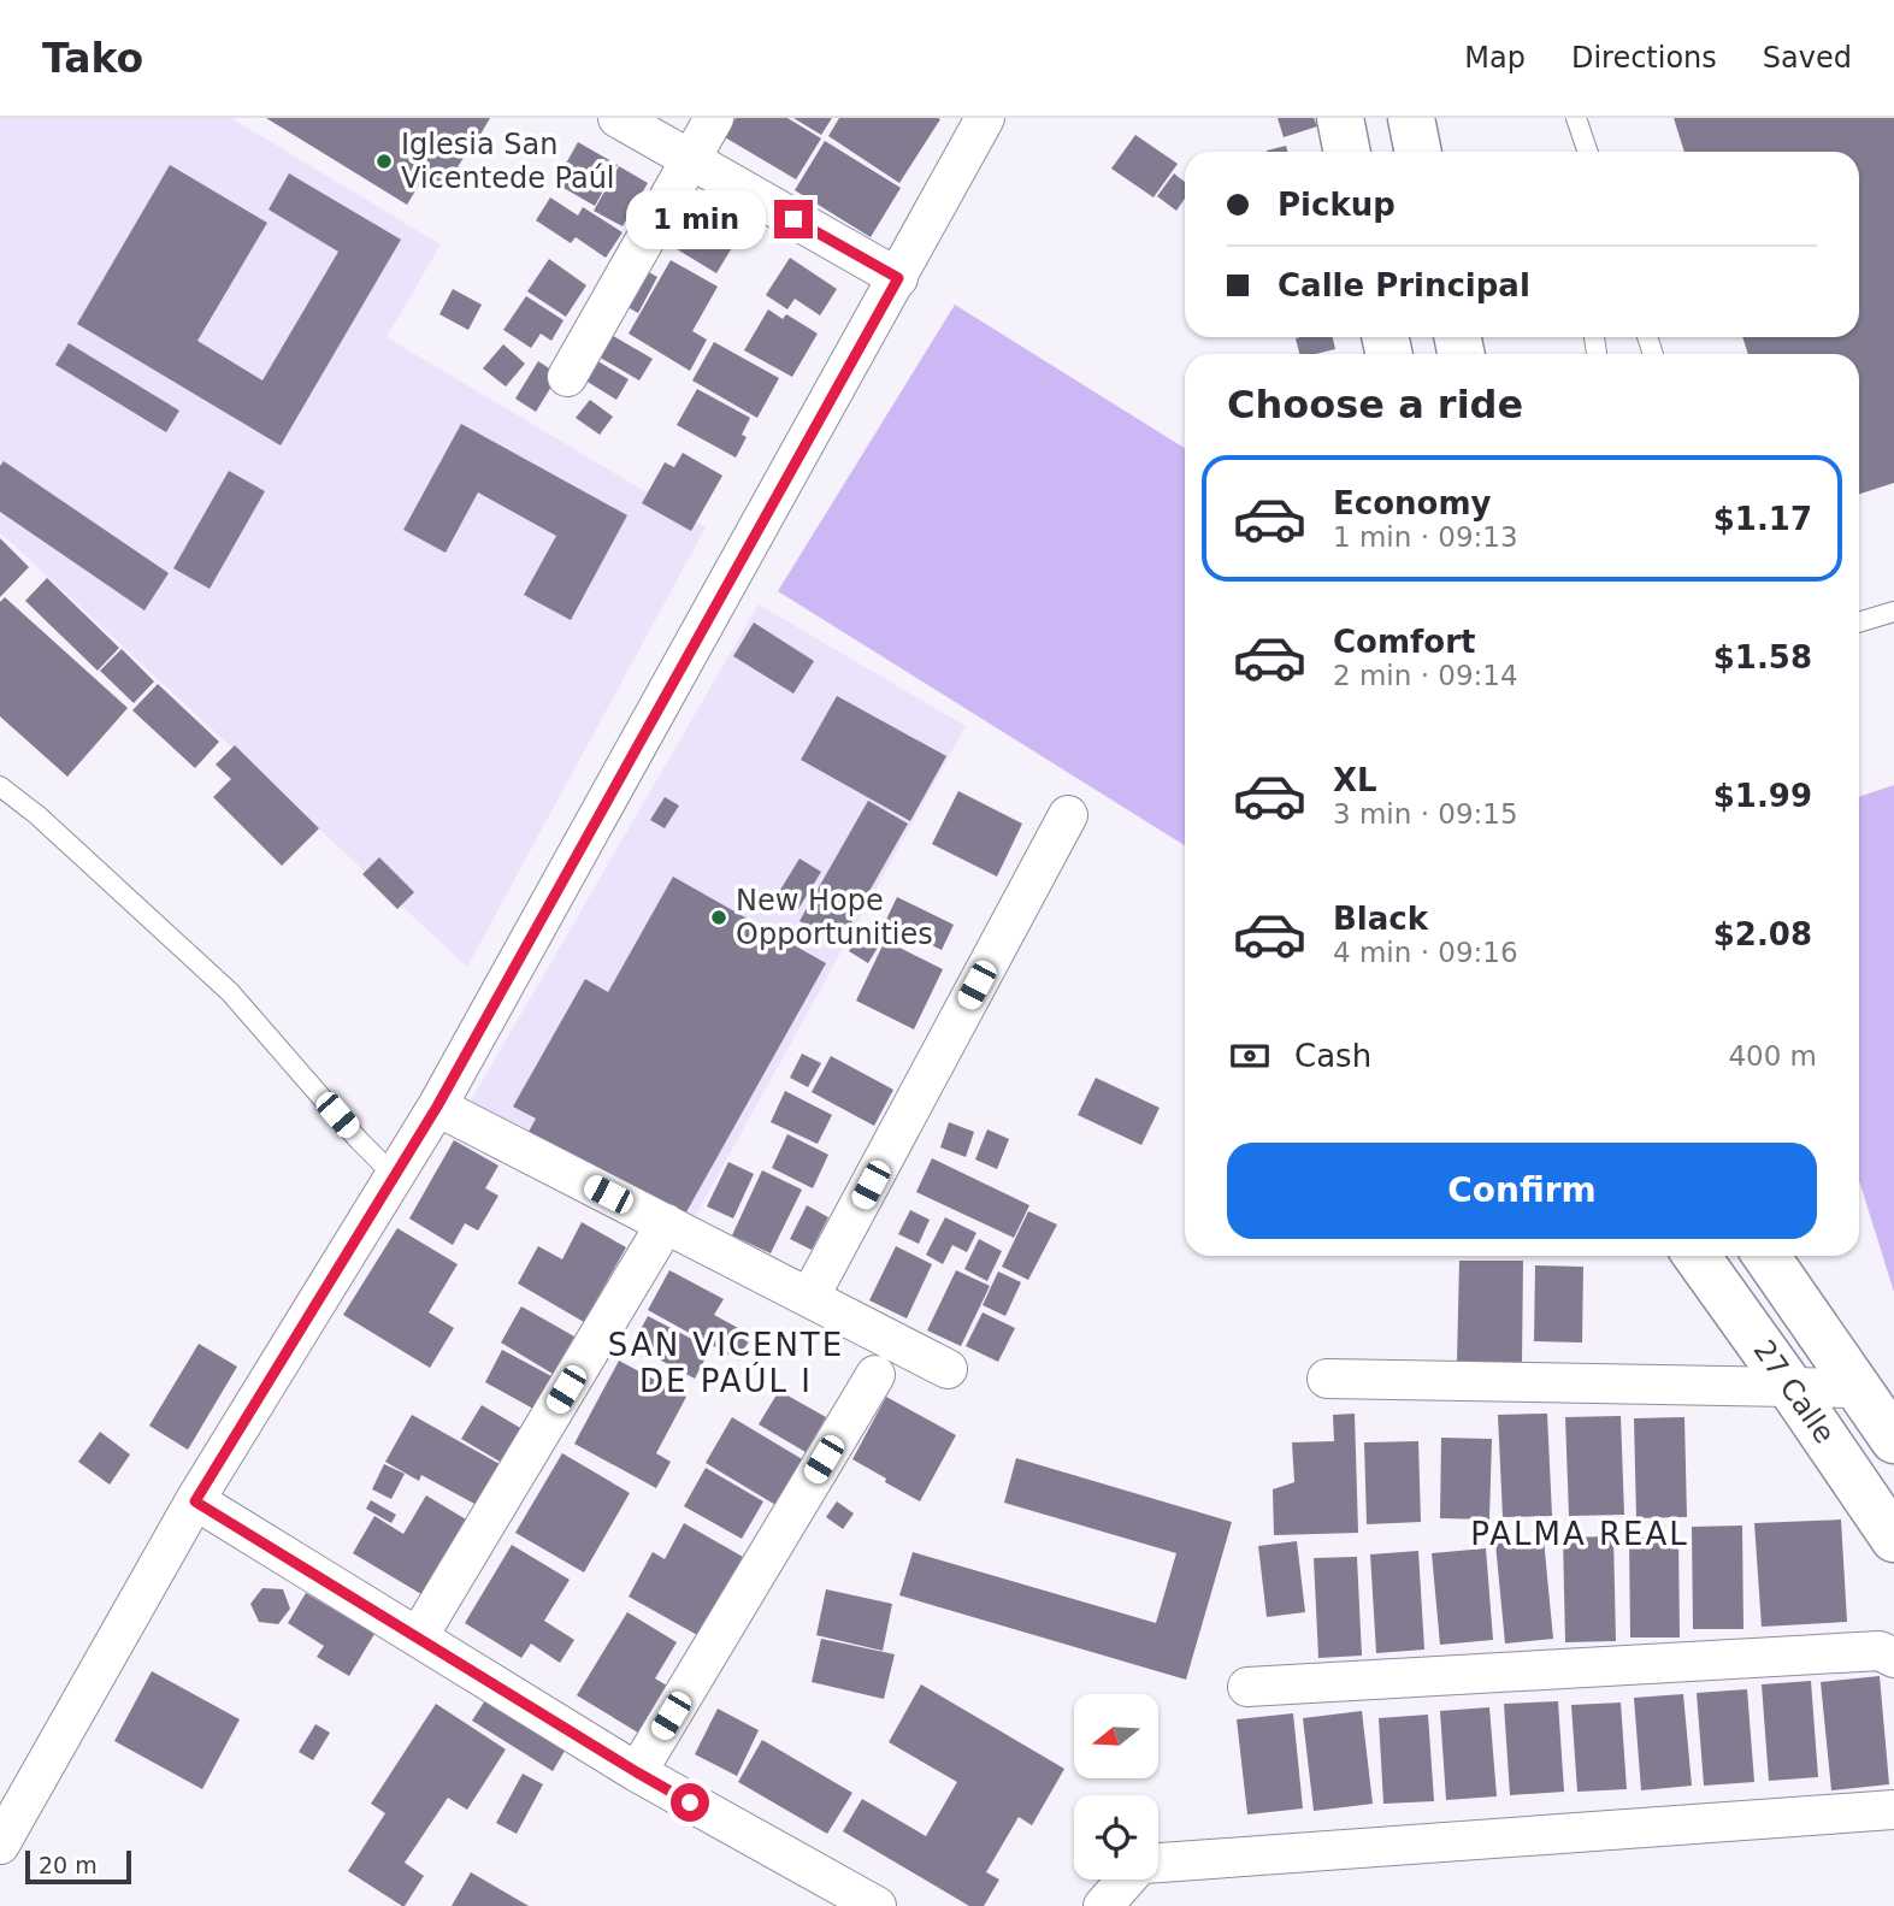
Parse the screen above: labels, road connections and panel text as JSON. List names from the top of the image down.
{
  "streets": {
    "street": ["27 Calle"]
  },
  "districts": ["SAN VICENTE DE PAÚL I", "PALMA REAL"],
  "places": ["Iglesia San Vicentede Paúl", "New Hope Opportunities"],
  "scale_bar": "20 m",
  "north": "left",
  "page": {
    "header": "Tako",
    "nav": ["Map", "Directions", "Saved"],
    "banner": ["Pickup", "Calle Principal"],
    "bubble": "1 min",
    "heading": "Choose a ride",
    "list": [
      {
        "name": "Economy",
        "note": "1 min · 09:13",
        "value": "$1.17"
      },
      {
        "name": "Comfort",
        "note": "2 min · 09:14",
        "value": "$1.58"
      },
      {
        "name": "XL",
        "note": "3 min · 09:15",
        "value": "$1.99"
      },
      {
        "name": "Black",
        "note": "4 min · 09:16",
        "value": "$2.08"
      }
    ],
    "pay": ["Cash", "400 m"],
    "buttons": "Confirm",
    "scale": "20 m"
  }
}
